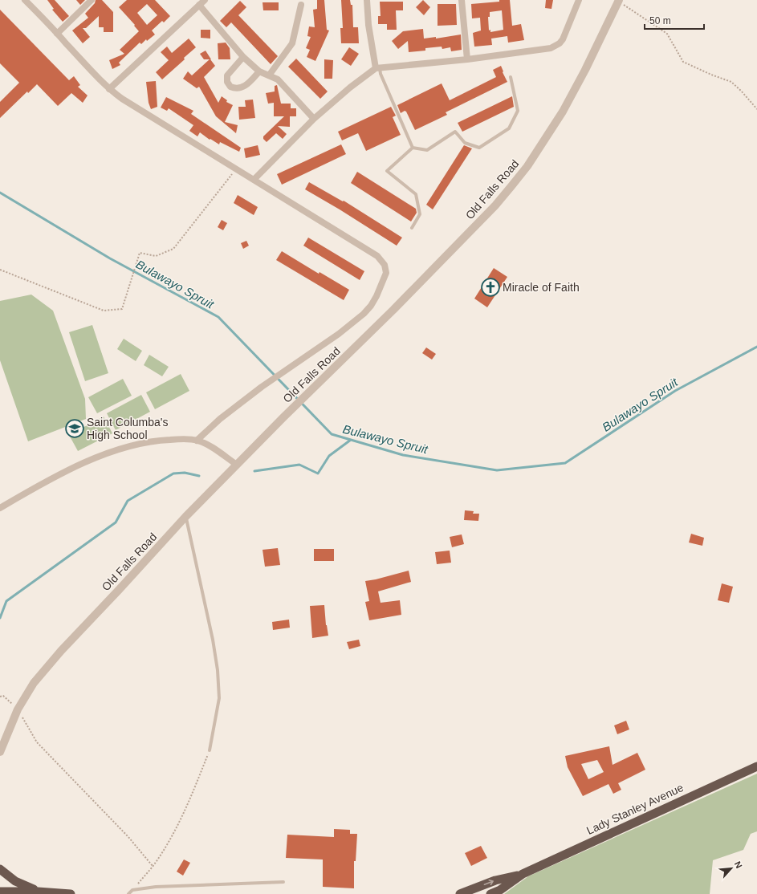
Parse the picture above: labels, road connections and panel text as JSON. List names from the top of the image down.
{
  "streets": {
    "highway": ["Lady Stanley Avenue"],
    "street": ["Old Falls Road"]
  },
  "water": ["Bulawayo Spruit"],
  "places": {
    "church": ["Miracle of Faith"],
    "school or university": ["Saint Columba's High School"]
  },
  "scale_bar": "50 m",
  "north": "top right"
}
